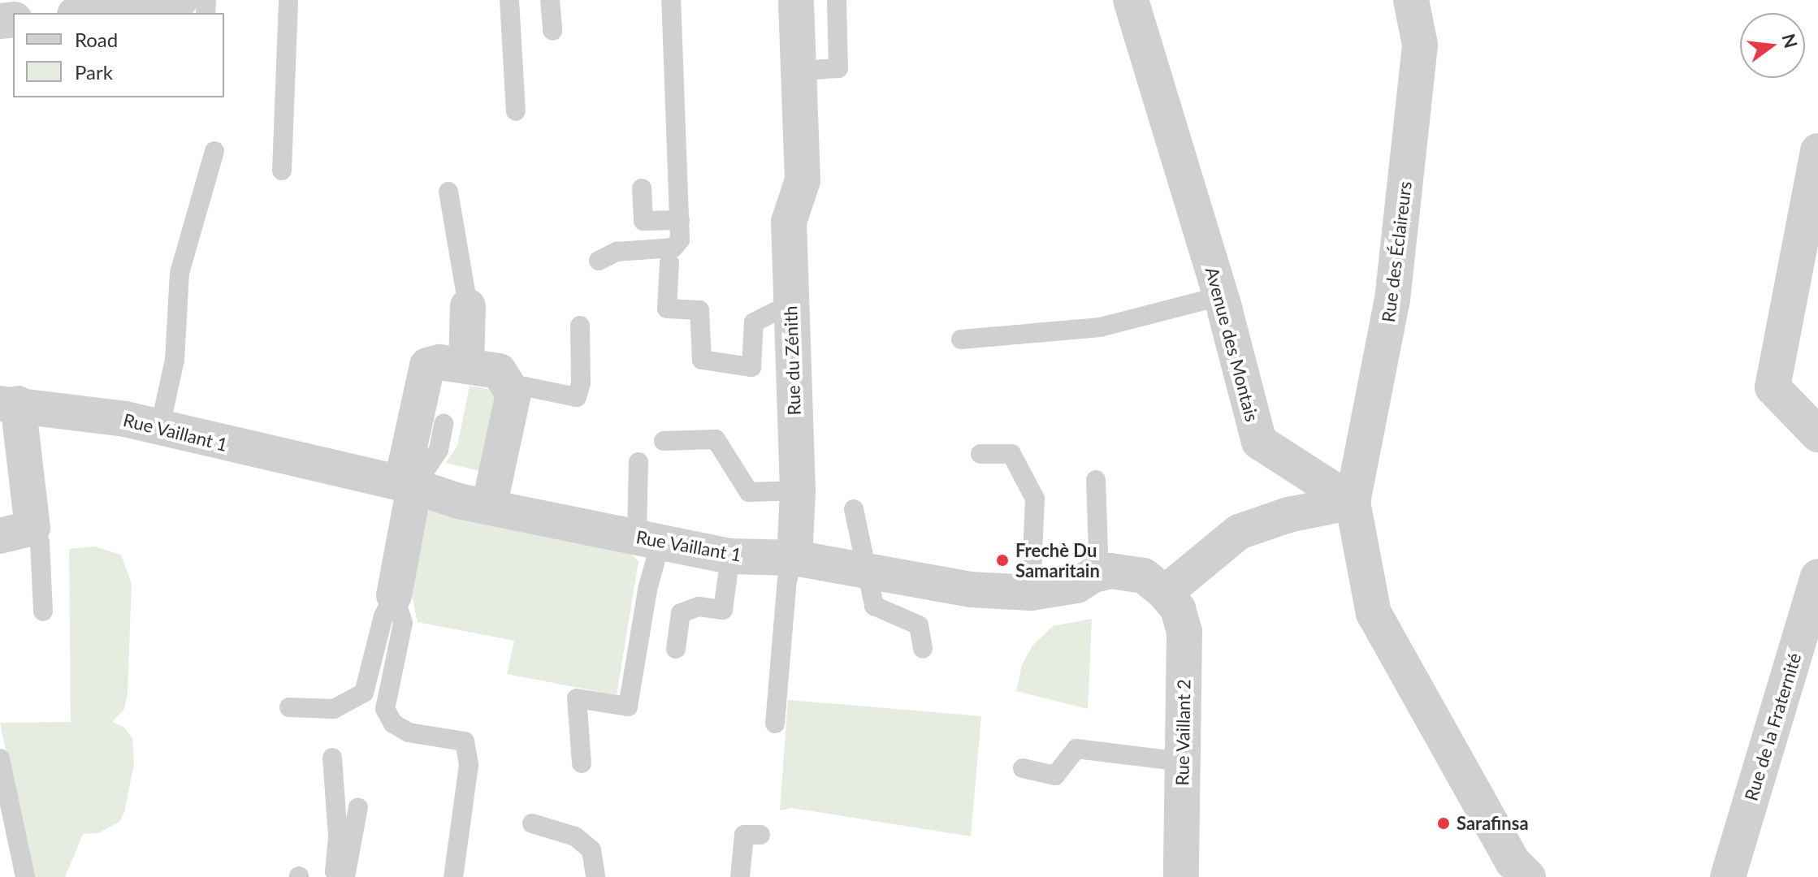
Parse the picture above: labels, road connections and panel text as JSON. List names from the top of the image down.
{
  "streets": {
    "street": [
      "Rue des Éclaireurs",
      "Avenue des Montais",
      "Rue du Zénith",
      "Rue Vaillant 1",
      "Rue de la Fraternité",
      "Rue Vaillant 2"
    ]
  },
  "crossings": [
    ["Rue des Éclaireurs", "Avenue des Montais"],
    ["Rue du Zénith", "Rue Vaillant 1"],
    ["Rue Vaillant 1", "Rue Vaillant 2"]
  ],
  "places": ["Frechè Du Samaritain", "Sarafinsa"],
  "legend": ["Road", "Park"],
  "north": "right"
}
